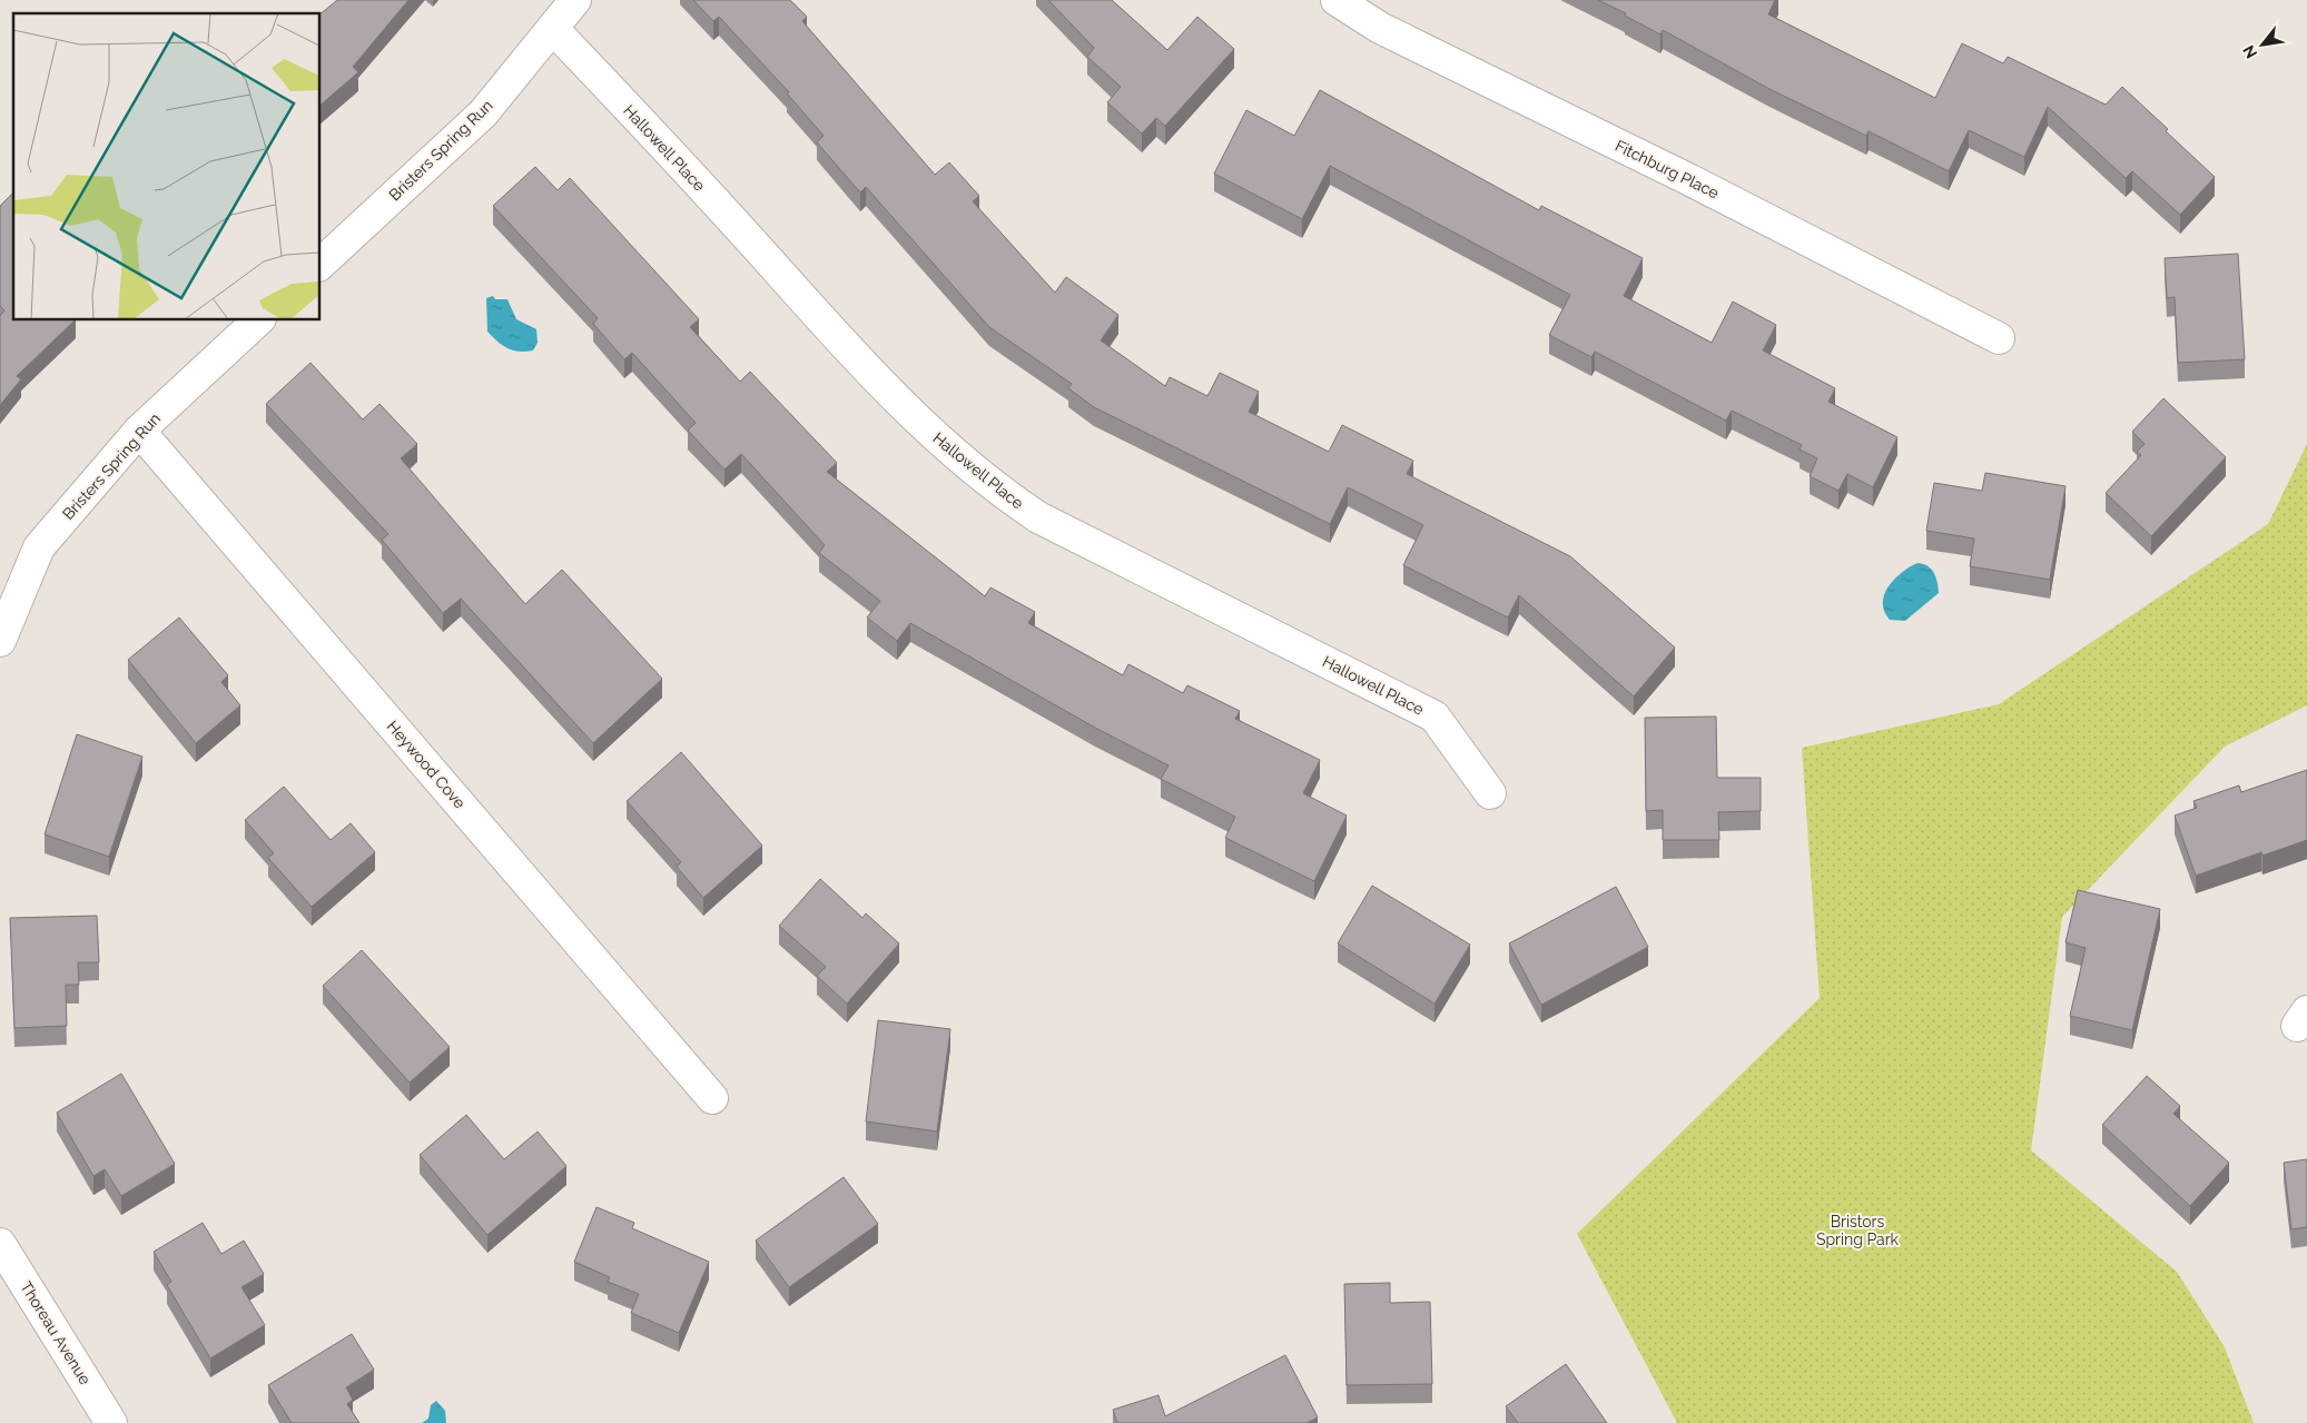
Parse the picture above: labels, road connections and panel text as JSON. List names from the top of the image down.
{
  "streets": {
    "street": [
      "Hallowell Place",
      "Bristers Spring Run",
      "Fitchburg Place",
      "Heywood Cove",
      "Thoreau Avenue"
    ]
  },
  "crossings": [
    ["Hallowell Place", "Bristers Spring Run"],
    ["Bristers Spring Run", "Heywood Cove"]
  ],
  "parks": ["Bristors Spring Park"],
  "north": "bottom left"
}
